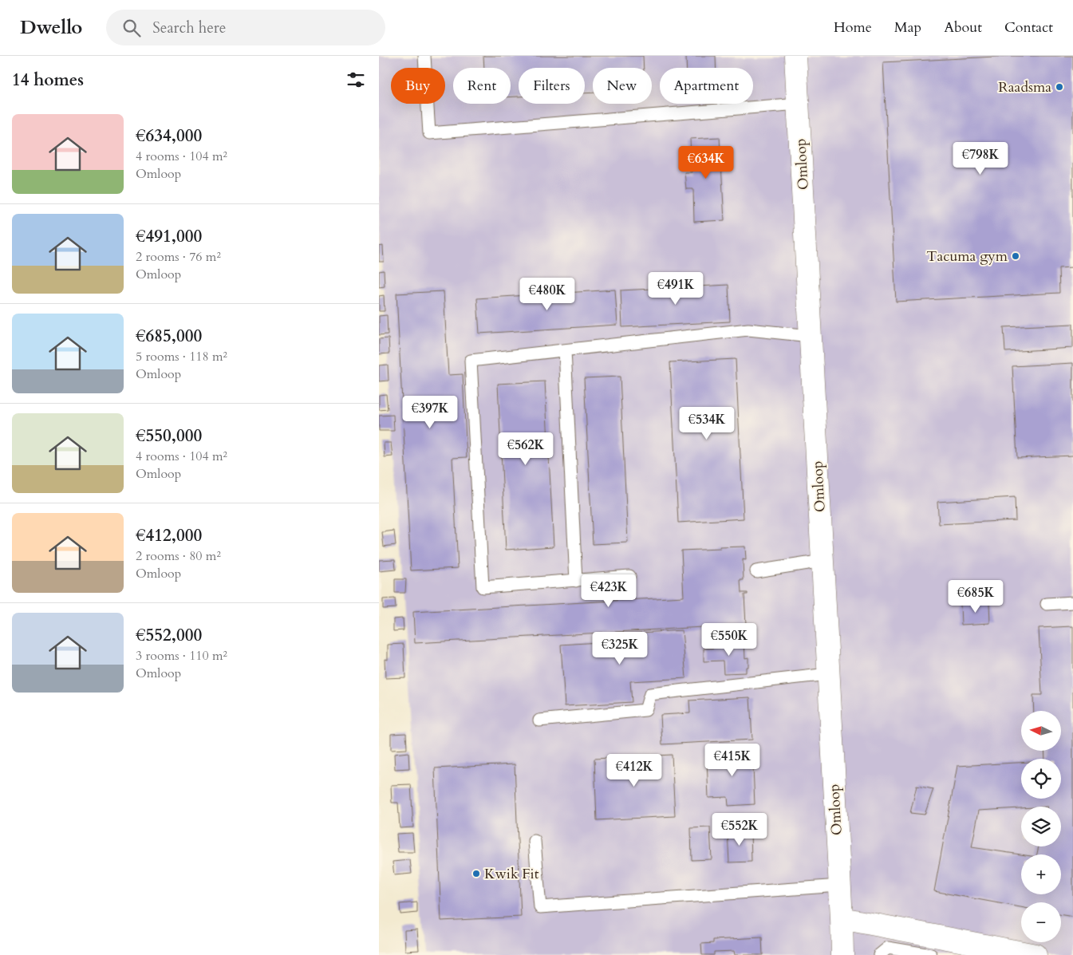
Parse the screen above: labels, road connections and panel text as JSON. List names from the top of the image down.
{
  "streets": {
    "street": ["Omloop"]
  },
  "places": ["Raadsma", "Tacuma gym", "Kwik Fit"],
  "north": "left",
  "page": {
    "header": "Dwello",
    "search": "Search here",
    "nav": [
      "Home",
      "Map",
      "About",
      "Contact"
    ],
    "heading": "14 homes",
    "chip": [
      "Buy",
      "Rent",
      "Filters",
      "New",
      "Apartment"
    ],
    "list": [
      {
        "name": "€634,000",
        "note": "4 rooms · 104 m² · Omloop"
      },
      {
        "name": "€491,000",
        "note": "2 rooms · 76 m² · Omloop"
      },
      {
        "name": "€685,000",
        "note": "5 rooms · 118 m² · Omloop"
      },
      {
        "name": "€550,000",
        "note": "4 rooms · 104 m² · Omloop"
      },
      {
        "name": "€412,000",
        "note": "2 rooms · 80 m² · Omloop"
      },
      {
        "name": "€552,000",
        "note": "3 rooms · 110 m² · Omloop"
      }
    ],
    "price": [
      "€798K",
      "€634K",
      "€491K",
      "€480K",
      "€397K",
      "€534K",
      "€562K",
      "€423K",
      "€685K",
      "€550K",
      "€325K",
      "€415K",
      "€412K",
      "€552K"
    ],
    "map_buttons": ["+", "−"]
  }
}
